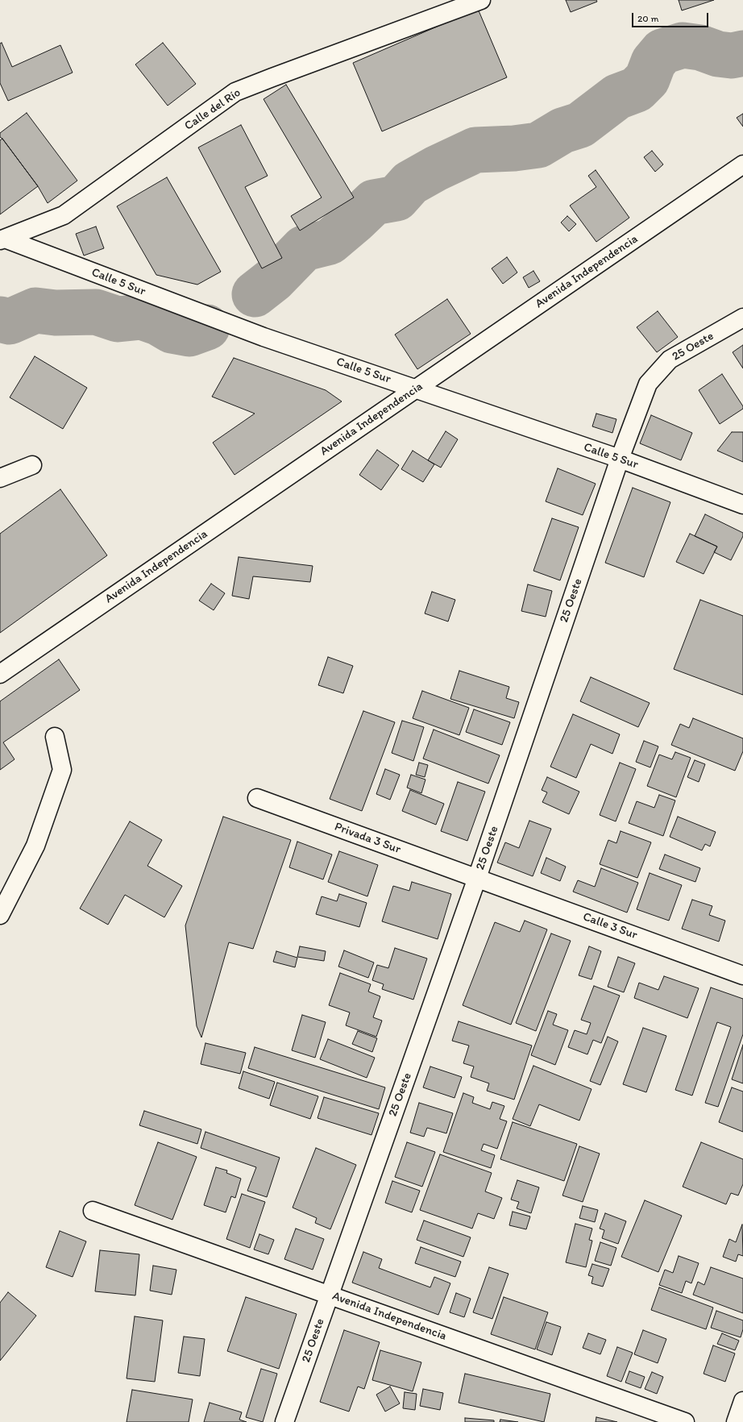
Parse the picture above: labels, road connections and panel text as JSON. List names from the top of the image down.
{
  "streets": {
    "street": [
      "Calle del Río",
      "Avenida Independencia",
      "Calle 5 Sur",
      "25 Oeste",
      "Privada 3 Sur",
      "Calle 3 Sur"
    ]
  },
  "crossings": [
    ["Calle del Río", "Calle 5 Sur"],
    ["Avenida Independencia", "Calle 5 Sur"],
    ["Avenida Independencia", "25 Oeste"],
    ["Calle 5 Sur", "25 Oeste"],
    ["25 Oeste", "Privada 3 Sur"],
    ["25 Oeste", "Calle 3 Sur"],
    ["Privada 3 Sur", "Calle 3 Sur"]
  ],
  "scale_bar": "20 m"
}
